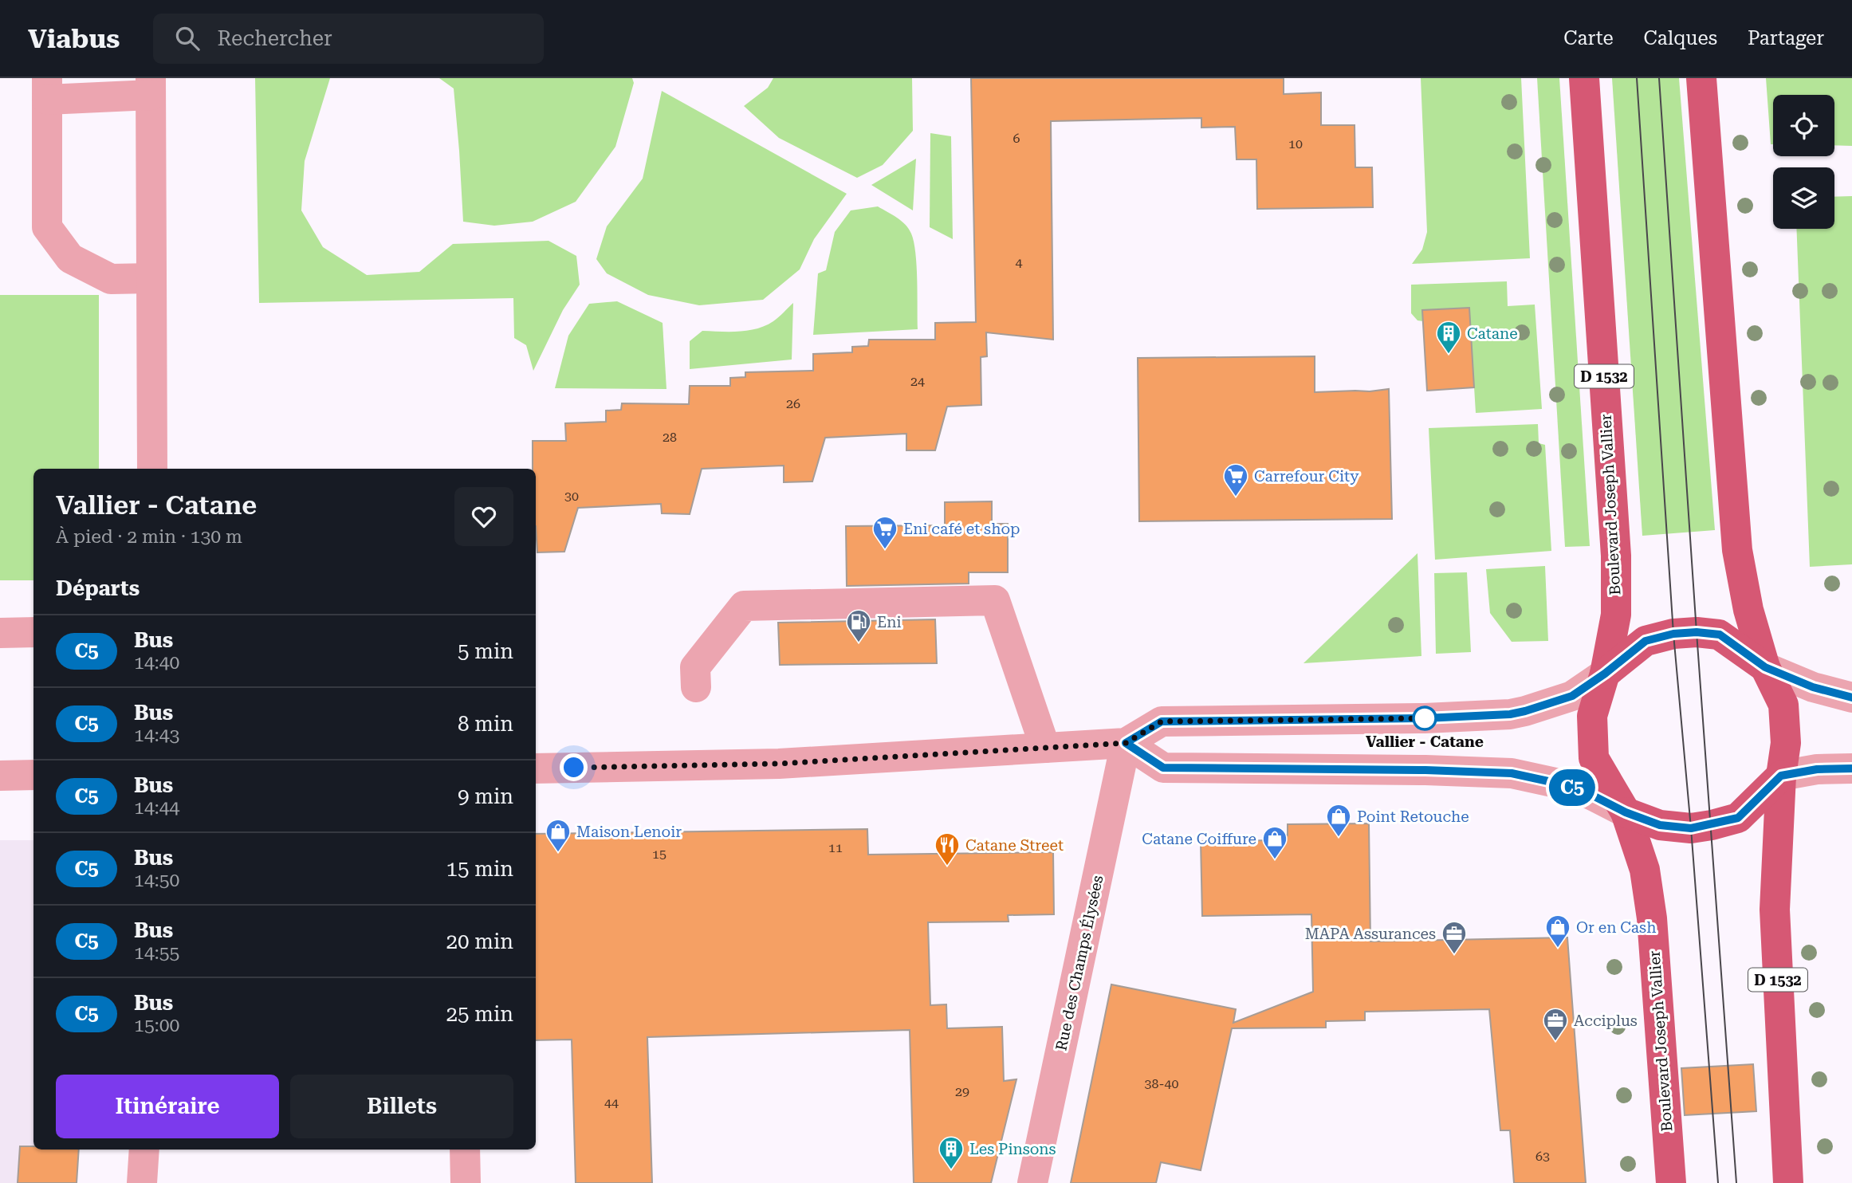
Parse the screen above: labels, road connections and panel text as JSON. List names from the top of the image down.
{
  "streets": {
    "main road": ["D 1532", "Boulevard Joseph Vallier"],
    "street": ["Rue des Champs Élysées"]
  },
  "crossings": [
    ["D 1532", "Boulevard Joseph Vallier"]
  ],
  "places": {
    "building": ["Catane", "Les Pinsons"],
    "supermarket": ["Carrefour City", "Eni café et shop"],
    "fuel station": ["Eni"],
    "other": ["Vallier - Catane"],
    "shop": [
      "Point Retouche",
      "Maison Lenoir",
      "Catane Coiffure",
      "Or en Cash"
    ],
    "restaurant": ["Catane Street"],
    "office": ["MAPA Assurances", "Acciplus"]
  },
  "lines": ["bus line C5"],
  "house_numbers": [
    "6",
    "10",
    "4",
    "24",
    "26",
    "28",
    "30",
    "11",
    "15",
    "38-40",
    "29",
    "44",
    "63"
  ],
  "page": {
    "header": "Viabus",
    "search": "Rechercher",
    "nav": ["Carte", "Calques", "Partager"],
    "on_map": "C5",
    "heading": [
      ["Vallier - Catane", "À pied · 2 min · 130 m"],
      "Départs"
    ],
    "list": [
      {
        "mark": "C5",
        "name": "Bus",
        "note": "14:40",
        "value": "5 min"
      },
      {
        "mark": "C5",
        "name": "Bus",
        "note": "14:43",
        "value": "8 min"
      },
      {
        "mark": "C5",
        "name": "Bus",
        "note": "14:44",
        "value": "9 min"
      },
      {
        "mark": "C5",
        "name": "Bus",
        "note": "14:50",
        "value": "15 min"
      },
      {
        "mark": "C5",
        "name": "Bus",
        "note": "14:55",
        "value": "20 min"
      },
      {
        "mark": "C5",
        "name": "Bus",
        "note": "15:00",
        "value": "25 min"
      }
    ],
    "buttons": ["Itinéraire", "Billets"]
  }
}
